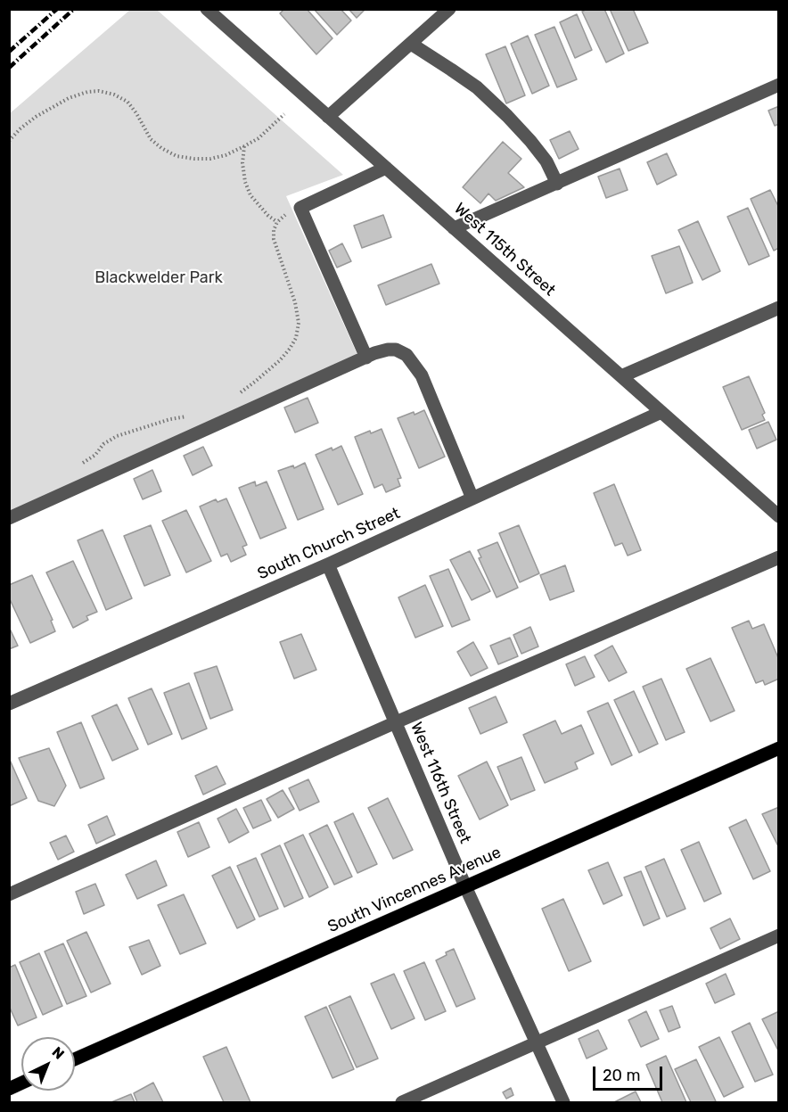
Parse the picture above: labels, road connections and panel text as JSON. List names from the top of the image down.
{
  "streets": {
    "main road": ["South Vincennes Avenue"],
    "street": ["West 115th Street", "South Church Street", "West 116th Street"]
  },
  "crossings": [
    ["West 115th Street", "South Church Street"],
    ["South Church Street", "West 116th Street"],
    ["West 116th Street", "South Vincennes Avenue"]
  ],
  "parks": ["Blackwelder Park"],
  "scale_bar": "20 m",
  "north": "top right"
}
